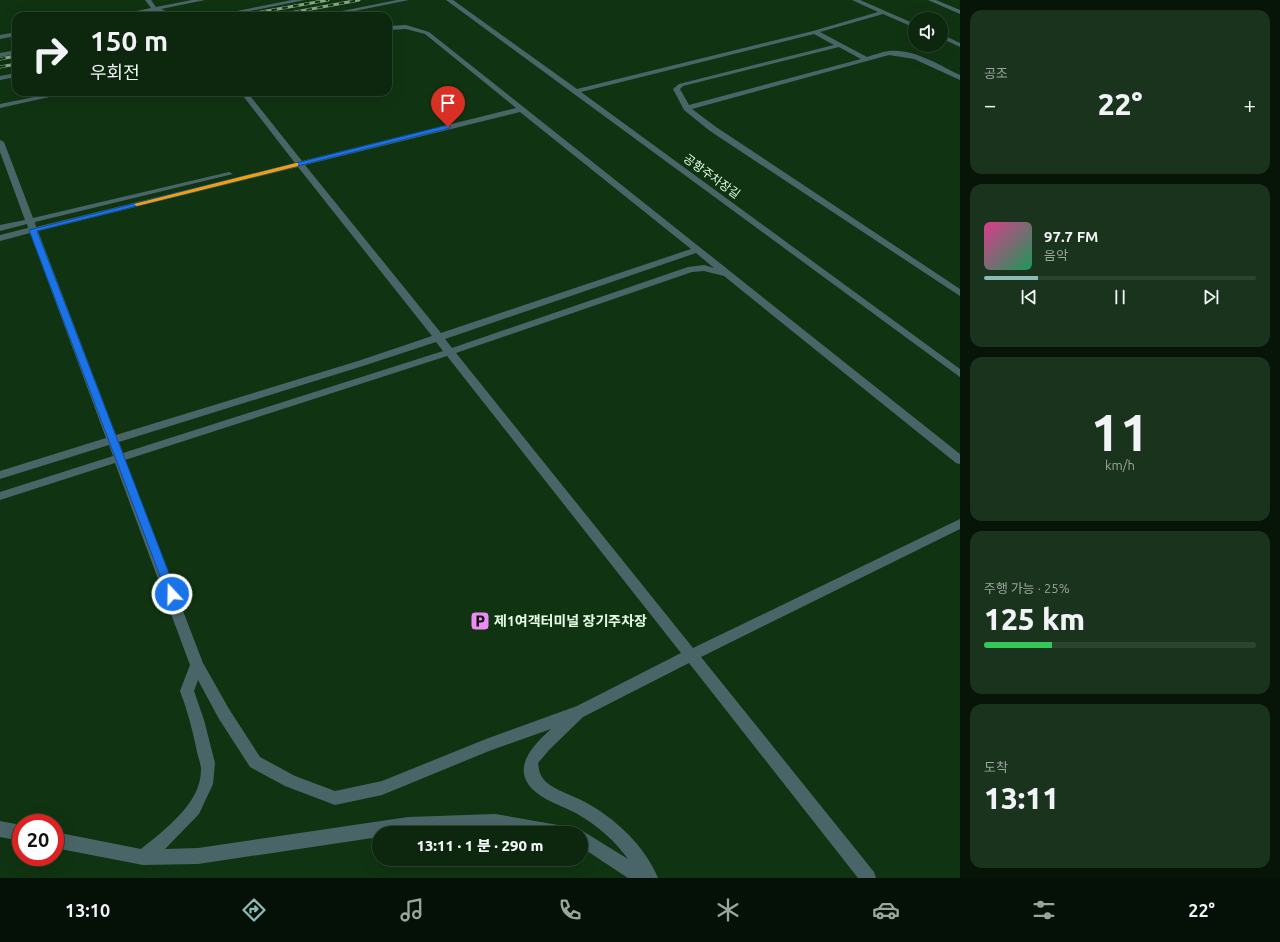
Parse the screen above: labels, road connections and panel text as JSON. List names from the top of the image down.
{
  "streets": {
    "street": ["공항주차장길"]
  },
  "places": {
    "parking": ["제1여객터미널 장기주차장"]
  },
  "page": {
    "tile": [
      "공조",
      ["11", "km/h"],
      ["주행 가능 · 25%", "125 km"],
      ["도착", "13:11"]
    ],
    "turn": ["150 m", "우회전"],
    "heat": ["−", "22°", "+"],
    "song": ["97.7 FM", "음악"],
    "limit": "20",
    "trip": "13:11 · 1 분 · 290 m",
    "tabs": ["13:10", "22°"]
  }
}
